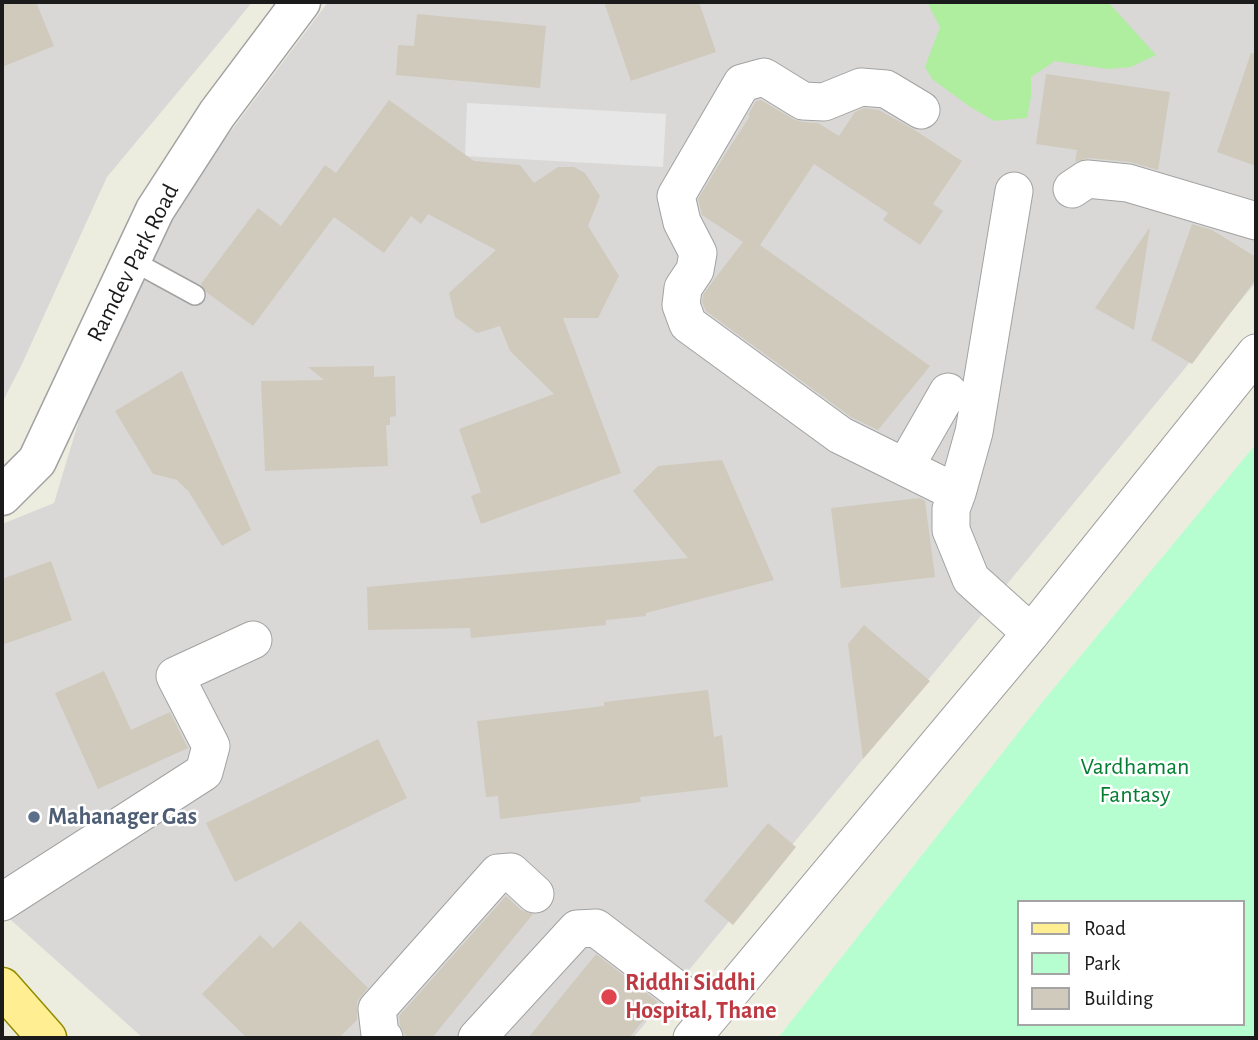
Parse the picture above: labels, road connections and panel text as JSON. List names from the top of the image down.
{
  "streets": {
    "street": ["Ramdev Park Road"]
  },
  "parks": ["Vardhaman Fantasy"],
  "places": ["Mahanager Gas", "Riddhi Siddhi Hospital, Thane"],
  "legend": ["Road", "Park", "Building"]
}
